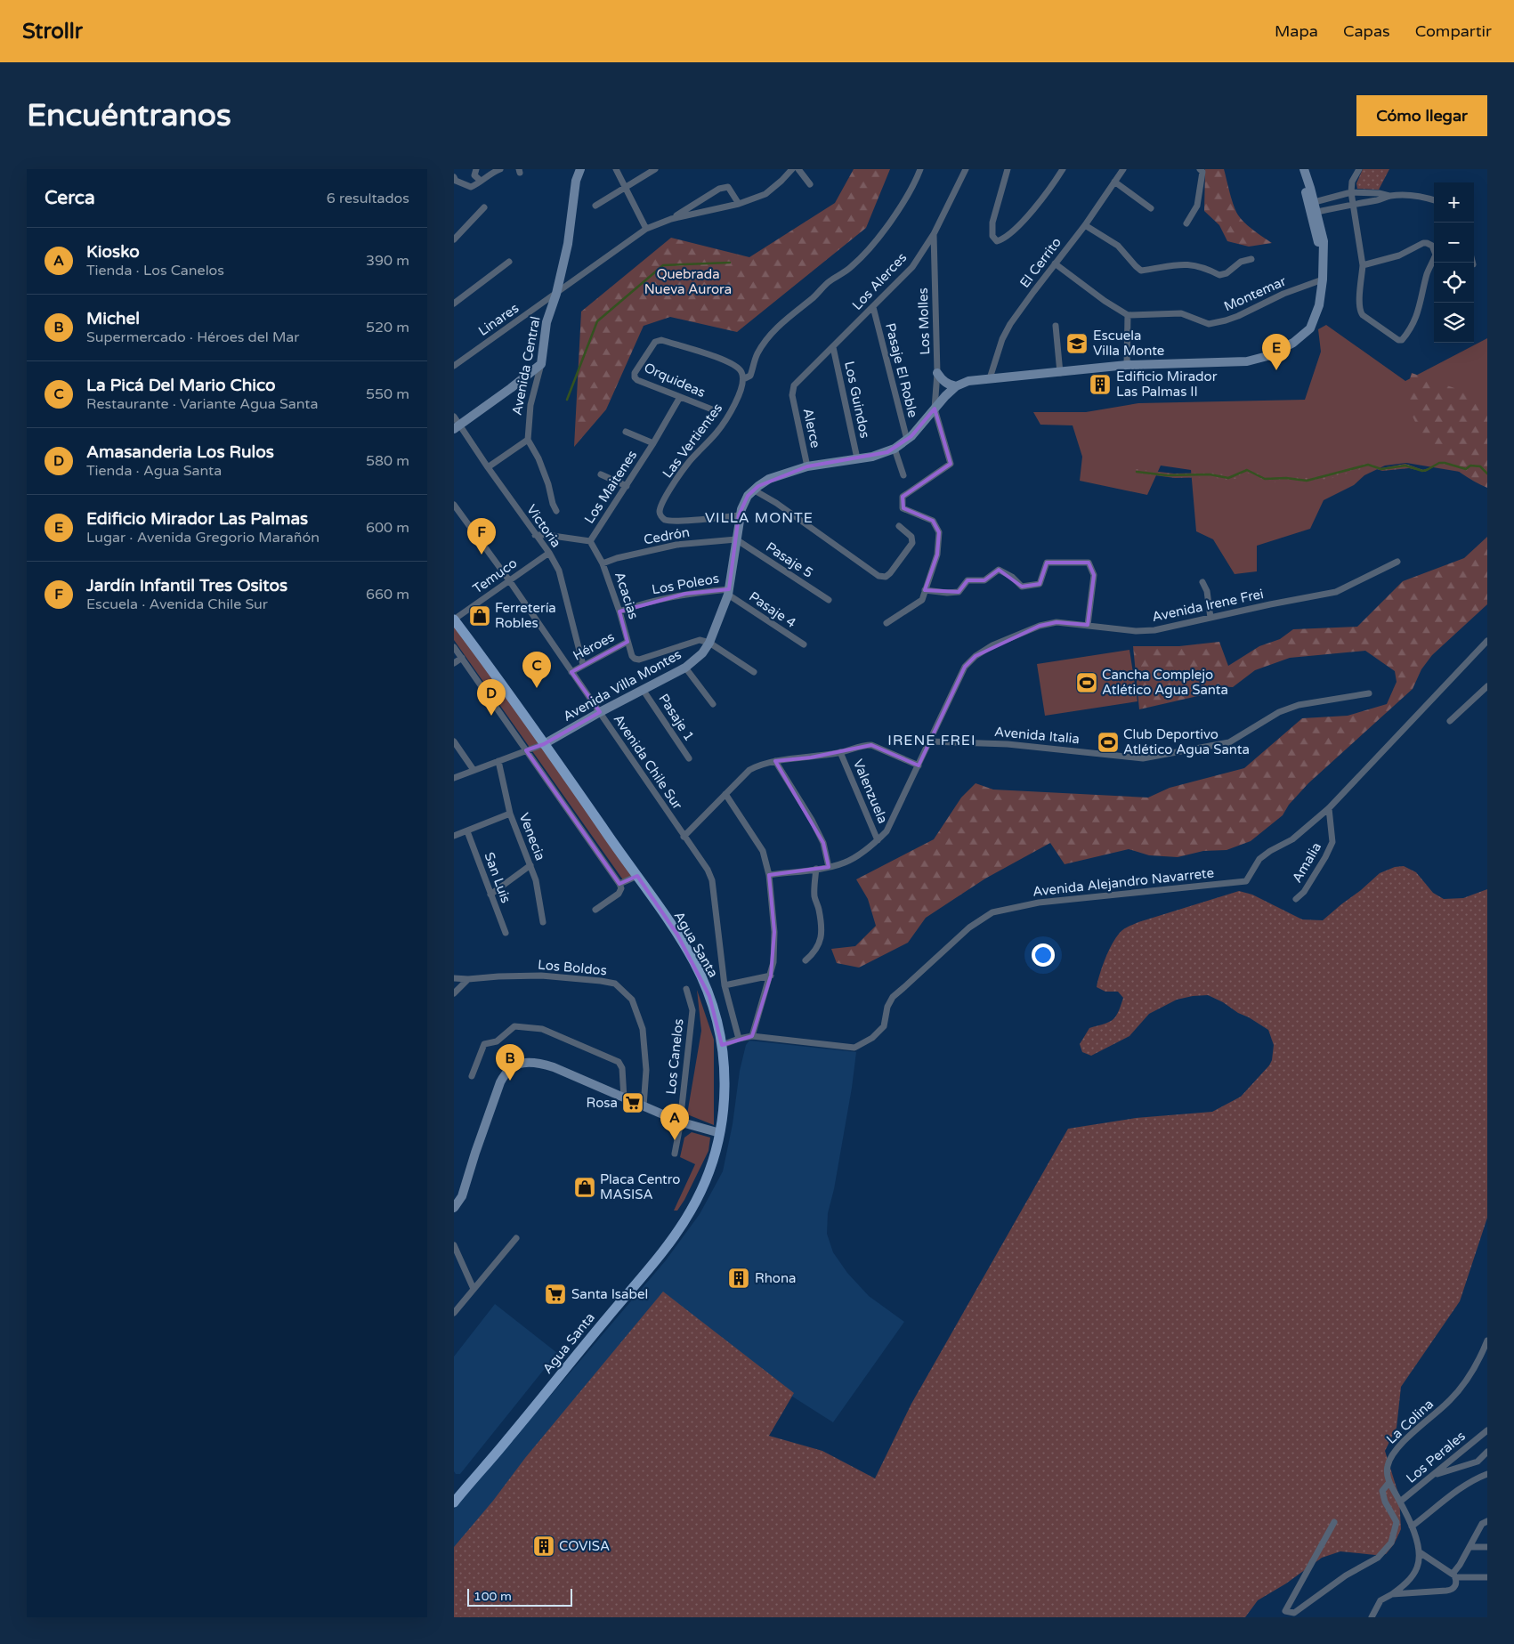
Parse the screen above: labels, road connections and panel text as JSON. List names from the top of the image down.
{
  "streets": {
    "main road": ["Agua Santa"],
    "street": [
      "El Cerrito",
      "Los Alerces",
      "Montemar",
      "Linares",
      "Los Molles",
      "Avenida Central",
      "Pasaje El Roble",
      "Orquideas",
      "Los Guindos",
      "Alerce",
      "Las Vertientes",
      "Los Maitenes",
      "Victoria",
      "Cedrón",
      "Pasaje 5",
      "Temuco",
      "Los Poleos",
      "Acacias",
      "Avenida Irene Frei",
      "Pasaje 4",
      "Héroes",
      "Avenida Villa Montes",
      "Pasaje 1",
      "Avenida Italia",
      "Avenida Chile Sur",
      "Valenzuela",
      "Venecia",
      "Amalia",
      "San Luis",
      "Avenida Alejandro Navarrete",
      "Los Boldos",
      "Los Canelos",
      "La Colina",
      "Los Perales"
    ]
  },
  "crossings": [
    ["Los Alerces", "Los Molles"],
    ["Los Alerces", "Pasaje El Roble"],
    ["Los Alerces", "Los Guindos"],
    ["Los Alerces", "Alerce"],
    ["Linares", "Avenida Central"],
    ["Los Molles", "Avenida Villa Montes"],
    ["Pasaje El Roble", "Avenida Villa Montes"],
    ["Orquideas", "Las Vertientes"],
    ["Orquideas", "Los Maitenes"],
    ["Los Guindos", "Avenida Villa Montes"],
    ["Alerce", "Avenida Villa Montes"],
    ["Las Vertientes", "Avenida Villa Montes"],
    ["Los Maitenes", "Victoria"],
    ["Los Maitenes", "Acacias"],
    ["Victoria", "Temuco"],
    ["Victoria", "Héroes"],
    ["Cedrón", "Pasaje 5"],
    ["Cedrón", "Acacias"],
    ["Cedrón", "Avenida Villa Montes"],
    ["Pasaje 5", "Avenida Villa Montes"],
    ["Temuco", "Avenida Chile Sur"],
    ["Temuco", "Agua Santa"],
    ["Los Poleos", "Acacias"],
    ["Los Poleos", "Pasaje 4"],
    ["Los Poleos", "Avenida Villa Montes"],
    ["Acacias", "Héroes"],
    ["Acacias", "Avenida Villa Montes"],
    ["Avenida Irene Frei", "Avenida Italia"],
    ["Avenida Irene Frei", "Valenzuela"],
    ["Pasaje 4", "Avenida Villa Montes"],
    ["Héroes", "Avenida Chile Sur"],
    ["Avenida Villa Montes", "Pasaje 1"],
    ["Avenida Villa Montes", "Avenida Chile Sur"],
    ["Avenida Villa Montes", "Agua Santa"],
    ["Avenida Chile Sur", "Avenida Alejandro Navarrete"],
    ["Amalia", "Avenida Alejandro Navarrete"],
    ["Avenida Alejandro Navarrete", "Agua Santa"],
    ["La Colina", "Los Perales"]
  ],
  "districts": ["VILLA MONTE", "IRENE FREI"],
  "parks": ["Quebrada Nueva Aurora"],
  "places": {
    "school or university": ["Escuela Villa Monte"],
    "building": ["Edificio Mirador Las Palmas II", "Rhona", "COVISA"],
    "shop": ["Ferretería Robles", "Placa Centro MASISA"],
    "sports": ["Cancha Complejo Atlético Agua Santa", "Club Deportivo Atlético Agua Santa"],
    "supermarket": ["Rosa", "Santa Isabel"]
  },
  "scale_bar": "100 m",
  "page": {
    "header": "Strollr",
    "nav": ["Mapa", "Capas", "Compartir"],
    "buttons": "Cómo llegar",
    "title": "Encuéntranos",
    "heading": ["Cerca", "6 resultados"],
    "map_buttons": ["+", "−"],
    "list": [
      {
        "mark": "A",
        "name": "Kiosko",
        "note": "Tienda · Los Canelos",
        "value": "390 m"
      },
      {
        "mark": "B",
        "name": "Michel",
        "note": "Supermercado · Héroes del Mar",
        "value": "520 m"
      },
      {
        "mark": "C",
        "name": "La Picá Del Mario Chico",
        "note": "Restaurante · Variante Agua Santa",
        "value": "550 m"
      },
      {
        "mark": "D",
        "name": "Amasanderia Los Rulos",
        "note": "Tienda · Agua Santa",
        "value": "580 m"
      },
      {
        "mark": "E",
        "name": "Edificio Mirador Las Palmas",
        "note": "Lugar · Avenida Gregorio Marañón",
        "value": "600 m"
      },
      {
        "mark": "F",
        "name": "Jardín Infantil Tres Ositos",
        "note": "Escuela · Avenida Chile Sur",
        "value": "660 m"
      }
    ],
    "pins": [
      "E",
      "F",
      "C",
      "D",
      "B",
      "A"
    ],
    "scale": "100 m"
  }
}
